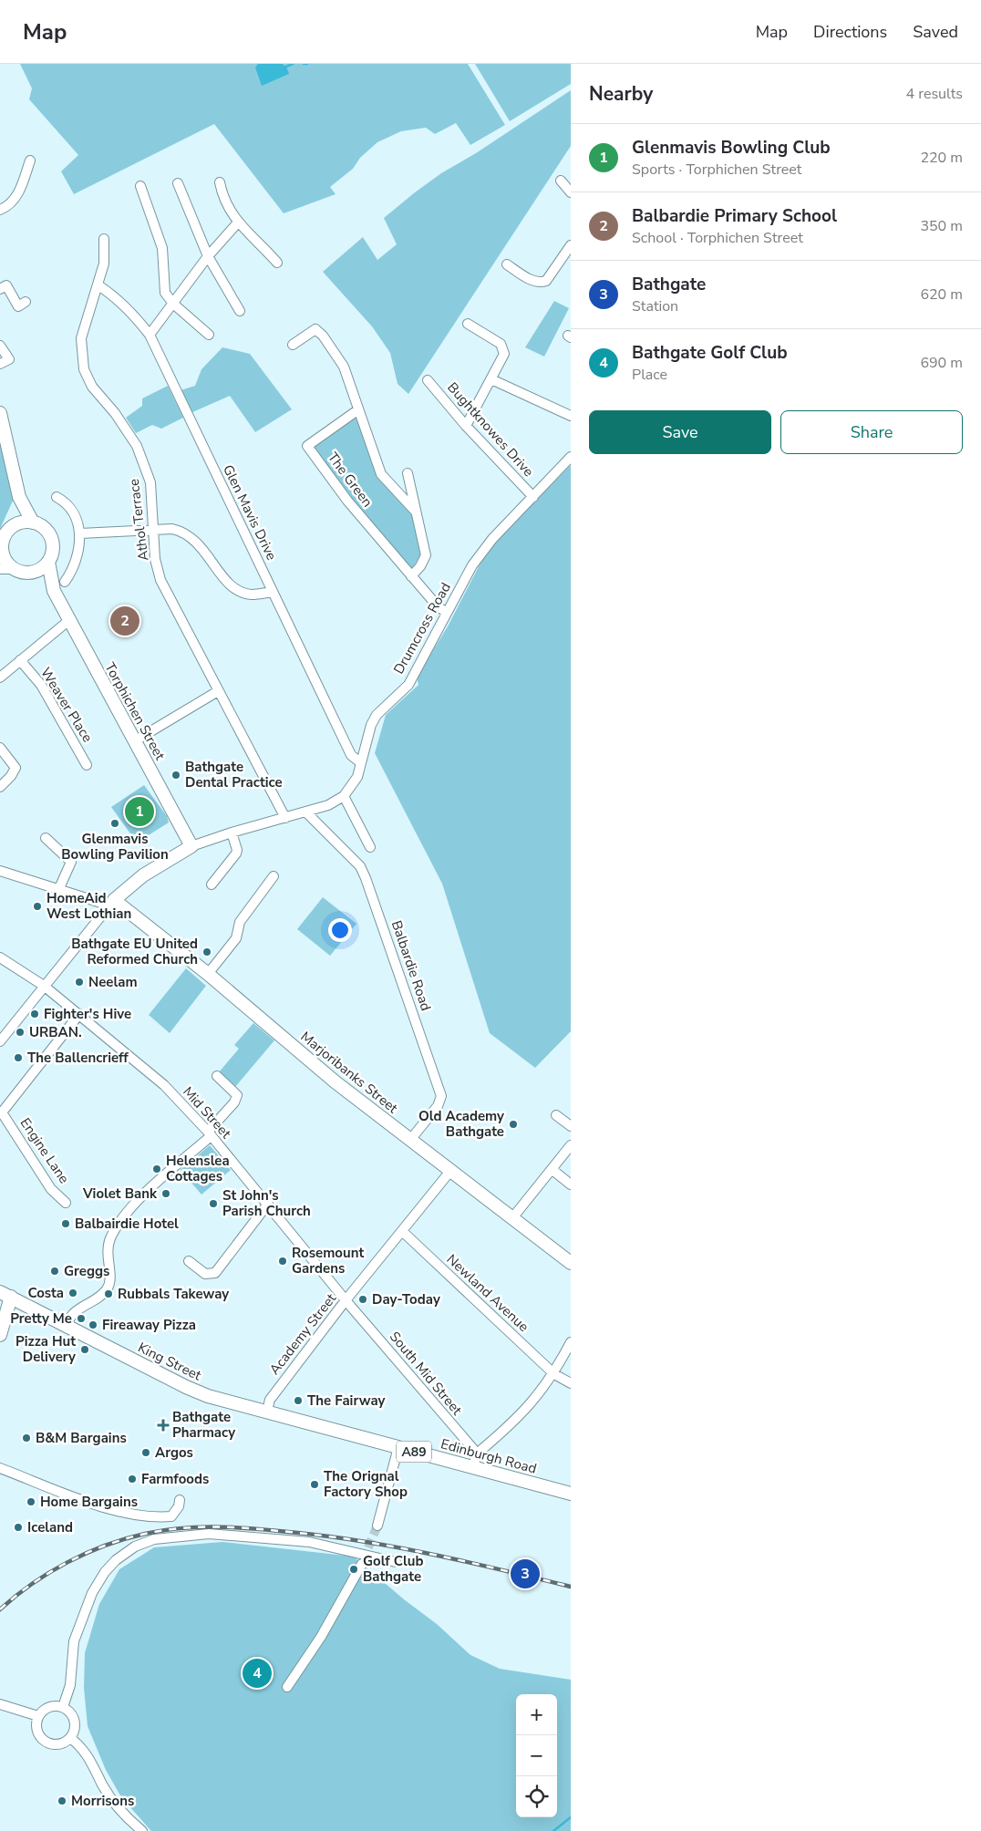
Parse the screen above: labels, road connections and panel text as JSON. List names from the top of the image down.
{
  "streets": {
    "main road": [
      "Drumcross Road",
      "Torphichen Street",
      "Marjoribanks Street",
      "King Street",
      "A89",
      "Edinburgh Road"
    ],
    "street": [
      "Bughtknowes Drive",
      "The Green",
      "Glen Mavis Drive",
      "Athol Terrace",
      "Weaver Place",
      "Balbardie Road",
      "Mid Street",
      "Engine Lane",
      "Newland Avenue",
      "Academy Street",
      "South Mid Street"
    ]
  },
  "crossings": [
    ["Bughtknowes Drive", "Drumcross Road"],
    ["The Green", "Drumcross Road"],
    ["Glen Mavis Drive", "Athol Terrace"],
    ["Glen Mavis Drive", "Drumcross Road"],
    ["Athol Terrace", "Drumcross Road"],
    ["Drumcross Road", "Torphichen Street"],
    ["Drumcross Road", "Balbardie Road"],
    ["Drumcross Road", "Marjoribanks Street"],
    ["Balbardie Road", "Marjoribanks Street"],
    ["Marjoribanks Street", "Academy Street"],
    ["Mid Street", "Engine Lane"],
    ["Mid Street", "Academy Street"],
    ["Mid Street", "South Mid Street"],
    ["Newland Avenue", "Academy Street"],
    ["Academy Street", "King Street"],
    ["Academy Street", "South Mid Street"],
    ["Academy Street", "Edinburgh Road"],
    ["King Street", "A89"],
    ["King Street", "Edinburgh Road"]
  ],
  "places": {
    "other": [
      "Bathgate Dental Practice",
      "Glenmavis Bowling Pavilion",
      "HomeAid West Lothian",
      "Bathgate EU United Reformed Church",
      "Neelam",
      "Fighter's Hive",
      "URBAN.",
      "The Ballencrieff",
      "Old Academy Bathgate",
      "Helenslea Cottages",
      "Violet Bank",
      "St John's Parish Church",
      "Balbairdie Hotel",
      "Rosemount Gardens",
      "Greggs",
      "Costa",
      "Rubbals Takeway",
      "Day-Today",
      "Pretty Me",
      "Fireaway Pizza",
      "Pizza Hut Delivery",
      "The Fairway",
      "B&M Bargains",
      "Argos",
      "Farmfoods",
      "The Orignal Factory Shop",
      "Home Bargains",
      "Iceland",
      "Golf Club Bathgate",
      "Morrisons"
    ],
    "health": ["Bathgate Pharmacy"]
  },
  "page": {
    "header": "Map",
    "nav": ["Map", "Directions", "Saved"],
    "heading": ["Nearby", "4 results"],
    "list": [
      {
        "mark": "1",
        "name": "Glenmavis Bowling Club",
        "note": "Sports · Torphichen Street",
        "value": "220 m"
      },
      {
        "mark": "2",
        "name": "Balbardie Primary School",
        "note": "School · Torphichen Street",
        "value": "350 m"
      },
      {
        "mark": "3",
        "name": "Bathgate",
        "note": "Station",
        "value": "620 m"
      },
      {
        "mark": "4",
        "name": "Bathgate Golf Club",
        "note": "Place",
        "value": "690 m"
      }
    ],
    "buttons": ["Save", "Share"],
    "pins": [
      "2",
      "1",
      "3",
      "4"
    ],
    "map_buttons": ["+", "−"]
  }
}
